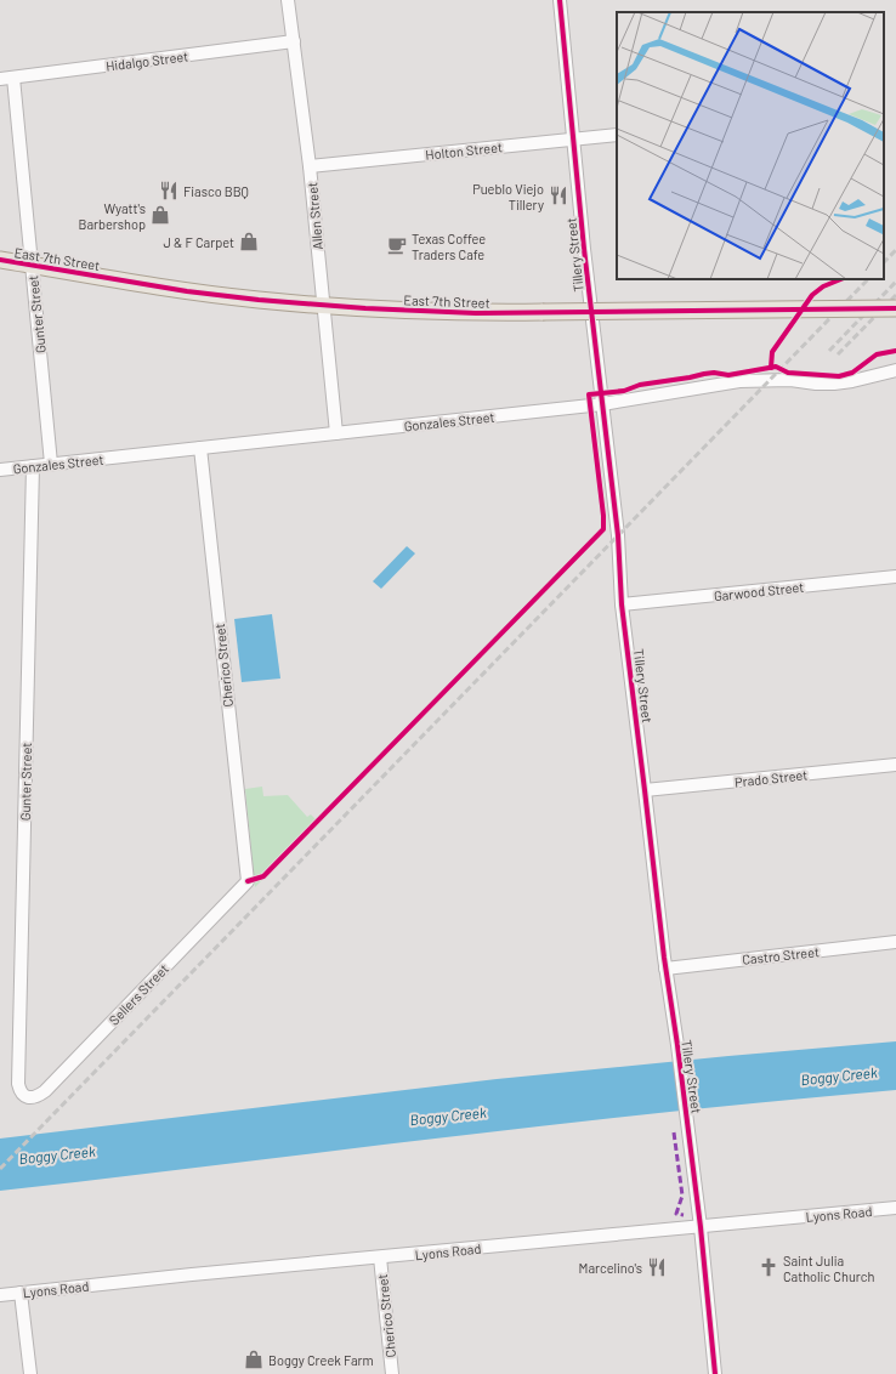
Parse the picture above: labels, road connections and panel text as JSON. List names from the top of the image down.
{
  "streets": {
    "main road": ["East 7th Street"],
    "street": [
      "Hidalgo Street",
      "Holton Street",
      "Allen Street",
      "Tillery Street",
      "Gunter Street",
      "Gonzales Street",
      "Garwood Street",
      "Cherico Street",
      "Prado Street",
      "Castro Street",
      "Sellers Street",
      "Lyons Road"
    ]
  },
  "crossings": [
    ["Hidalgo Street", "Allen Street"],
    ["Hidalgo Street", "Gunter Street"],
    ["Holton Street", "Allen Street"],
    ["Holton Street", "Tillery Street"],
    ["Allen Street", "East 7th Street"],
    ["Allen Street", "Gonzales Street"],
    ["Tillery Street", "Gonzales Street"],
    ["Tillery Street", "Garwood Street"],
    ["Tillery Street", "Prado Street"],
    ["Tillery Street", "Castro Street"],
    ["Tillery Street", "Lyons Road"],
    ["East 7th Street", "Gunter Street"],
    ["Gunter Street", "Gonzales Street"],
    ["Gunter Street", "Sellers Street"],
    ["Gonzales Street", "Cherico Street"],
    ["Cherico Street", "Sellers Street"],
    ["Cherico Street", "Lyons Road"]
  ],
  "water": ["Boggy Creek"],
  "places": {
    "restaurant": ["Fiasco BBQ", "Pueblo Viejo Tillery", "Marcelino's"],
    "shop": ["Wyatt's Barbershop", "J & F Carpet", "Boggy Creek Farm"],
    "cafe": ["Texas Coffee Traders Cafe"],
    "church": ["Saint Julia Catholic Church"]
  }
}
